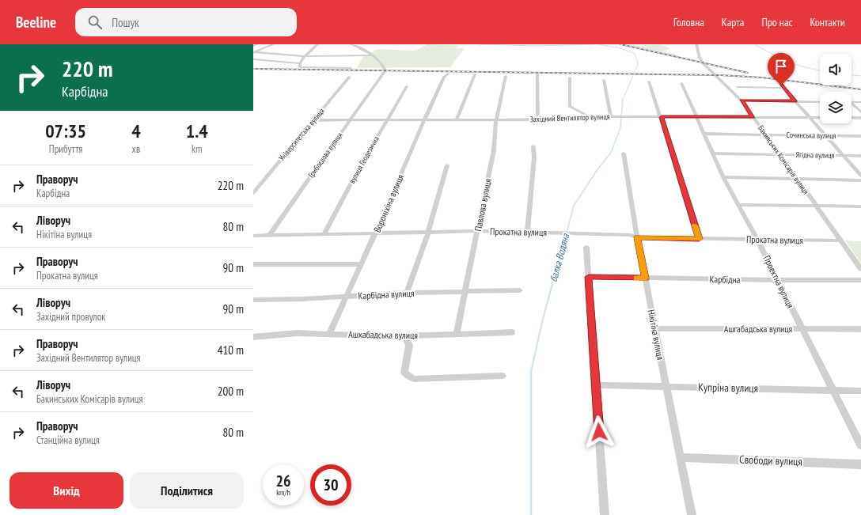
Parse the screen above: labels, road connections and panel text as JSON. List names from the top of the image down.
{
  "streets": {
    "street": [
      "Західний Вентилятор вулиця",
      "Університетська вулиця",
      "Сочинська вулиця",
      "Грибоєдова вулиця",
      "Ягідна вулиця",
      "вулиця Геодезична",
      "Бакинських Комісарів вулиця",
      "Вороніхіна вулиця",
      "Павлова вулиця",
      "Прокатна вулиця",
      "Карбідна",
      "Проектна вулиця",
      "Карбідна вулиця",
      "Ашгабадська вулиця",
      "Ашхабадська вулиця",
      "Нікітіна вулиця",
      "Купріна вулиця",
      "Свободи вулиця"
    ]
  },
  "crossings": [
    ["Західний Вентилятор вулиця", "Університетська вулиця"],
    ["Західний Вентилятор вулиця", "Грибоєдова вулиця"],
    ["Західний Вентилятор вулиця", "вулиця Геодезична"],
    ["Західний Вентилятор вулиця", "Бакинських Комісарів вулиця"],
    ["Західний Вентилятор вулиця", "Вороніхіна вулиця"],
    ["Західний Вентилятор вулиця", "Павлова вулиця"],
    ["Західний Вентилятор вулиця", "Проектна вулиця"],
    ["Сочинська вулиця", "Бакинських Комісарів вулиця"],
    ["Сочинська вулиця", "Проектна вулиця"],
    ["Грибоєдова вулиця", "Прокатна вулиця"],
    ["Ягідна вулиця", "Бакинських Комісарів вулиця"],
    ["Ягідна вулиця", "Проектна вулиця"],
    ["вулиця Геодезична", "Прокатна вулиця"],
    ["Бакинських Комісарів вулиця", "Прокатна вулиця"],
    ["Вороніхіна вулиця", "Прокатна вулиця"],
    ["Вороніхіна вулиця", "Карбідна вулиця"],
    ["Вороніхіна вулиця", "Ашхабадська вулиця"],
    ["Павлова вулиця", "Прокатна вулиця"],
    ["Павлова вулиця", "Карбідна вулиця"],
    ["Павлова вулиця", "Ашхабадська вулиця"],
    ["Прокатна вулиця", "Проектна вулиця"],
    ["Прокатна вулиця", "Нікітіна вулиця"],
    ["Карбідна", "Проектна вулиця"],
    ["Карбідна", "Нікітіна вулиця"],
    ["Проектна вулиця", "Ашгабадська вулиця"],
    ["Проектна вулиця", "Купріна вулиця"],
    ["Ашгабадська вулиця", "Нікітіна вулиця"],
    ["Нікітіна вулиця", "Купріна вулиця"],
    ["Нікітіна вулиця", "Свободи вулиця"]
  ],
  "water": ["балка Водяна"],
  "page": {
    "header": "Beeline",
    "search": "Пошук",
    "nav": [
      "Головна",
      "Карта",
      "Про нас",
      "Контакти"
    ],
    "turn": ["220 m", "Карбідна"],
    "eta": [
      "07:35",
      "Прибуття",
      "4",
      "хв",
      "1.4",
      "km"
    ],
    "list": [
      {
        "name": "Праворуч",
        "note": "Карбідна",
        "value": "220 m"
      },
      {
        "name": "Ліворуч",
        "note": "Нікітіна вулиця",
        "value": "80 m"
      },
      {
        "name": "Праворуч",
        "note": "Прокатна вулиця",
        "value": "90 m"
      },
      {
        "name": "Ліворуч",
        "note": "Західний провулок",
        "value": "90 m"
      },
      {
        "name": "Праворуч",
        "note": "Західний Вентилятор вулиця",
        "value": "410 m"
      },
      {
        "name": "Ліворуч",
        "note": "Бакинських Комісарів вулиця",
        "value": "200 m"
      },
      {
        "name": "Праворуч",
        "note": "Станційна вулиця",
        "value": "80 m"
      }
    ],
    "speed": "26 km/h",
    "limit": "30",
    "buttons": ["Вихід", "Поділитися"]
  }
}
